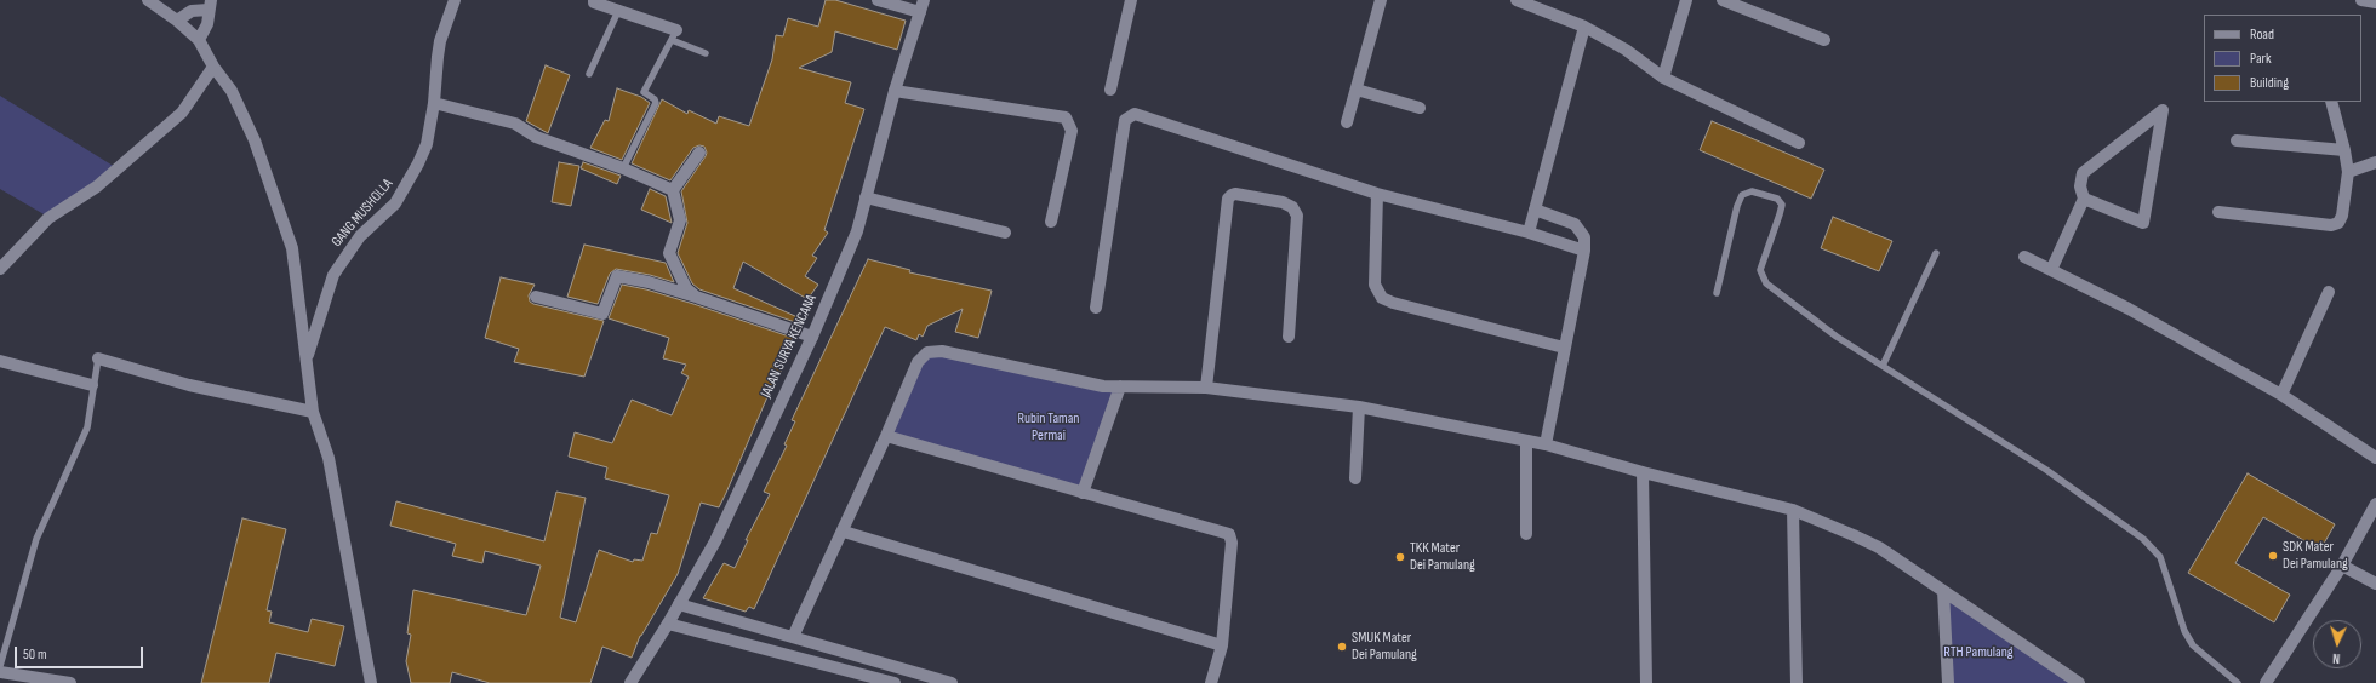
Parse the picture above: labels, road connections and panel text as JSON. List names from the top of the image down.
{
  "streets": {
    "street": ["GANG MUSHOLLA", "JALAN SURYA KENCANA"]
  },
  "parks": ["Rubin Taman Permai", "RTH Pamulang"],
  "places": ["SDK Mater Dei Pamulang", "TKK Mater Dei Pamulang", "SMUK Mater Dei Pamulang"],
  "legend": ["Road", "Park", "Building"],
  "scale_bar": "50 m",
  "north": "bottom"
}
